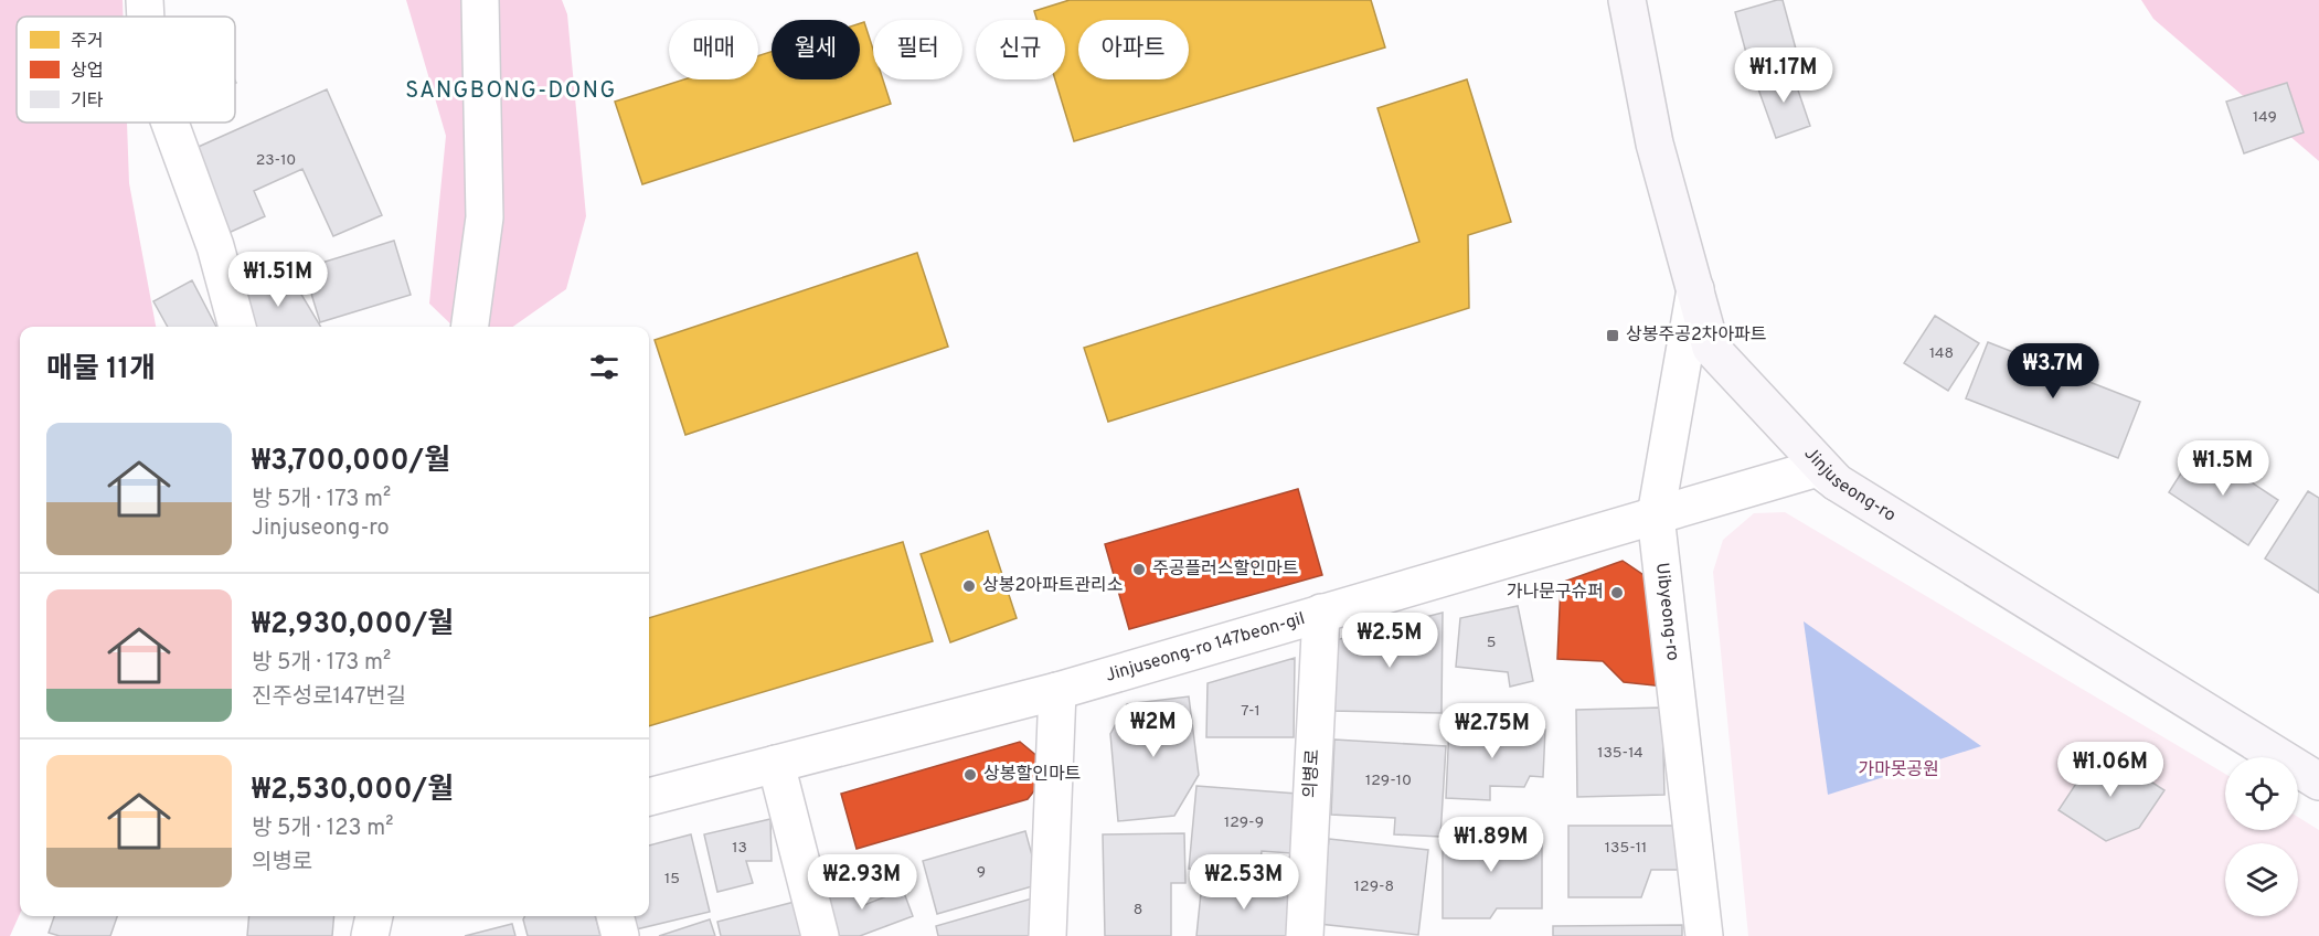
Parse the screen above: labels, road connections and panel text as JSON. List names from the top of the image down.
{
  "streets": {
    "main road": ["Jinjuseong-ro"],
    "street": ["Uibyeong-ro", "Jinjuseong-ro 147beon-gil", "의병로"]
  },
  "crossings": [
    ["Jinjuseong-ro", "Uibyeong-ro"],
    ["Jinjuseong-ro", "Jinjuseong-ro 147beon-gil"],
    ["Uibyeong-ro", "Jinjuseong-ro 147beon-gil"],
    ["Jinjuseong-ro 147beon-gil", "의병로"]
  ],
  "districts": ["SANGBONG-DONG"],
  "parks": ["가마못공원"],
  "places": {
    "transit": ["상봉주공2차아파트"],
    "other": [
      "주공플러스할인마트",
      "상봉2아파트관리소",
      "가나문구슈퍼",
      "상봉할인마트"
    ]
  },
  "house_numbers": [
    "149",
    "23-10",
    "148",
    "5",
    "7-1",
    "135-14",
    "129-10",
    "129-9",
    "13",
    "135-11",
    "9",
    "15",
    "129-8",
    "8"
  ],
  "legend": ["주거", "상업", "기타"],
  "page": {
    "chip": [
      "매매",
      "월세",
      "필터",
      "신규",
      "아파트"
    ],
    "price": [
      "₩1.17M",
      "₩1.51M",
      "₩3.7M",
      "₩1.5M",
      "₩2.5M",
      "₩2M",
      "₩2.75M",
      "₩1.06M",
      "₩1.89M",
      "₩2.93M",
      "₩2.53M"
    ],
    "heading": "매물 11개",
    "list": [
      {
        "name": "₩3,700,000/월",
        "note": "방 5개 · 173 m² · Jinjuseong-ro"
      },
      {
        "name": "₩2,930,000/월",
        "note": "방 5개 · 173 m² · 진주성로147번길"
      },
      {
        "name": "₩2,530,000/월",
        "note": "방 5개 · 123 m² · 의병로"
      }
    ]
  }
}
